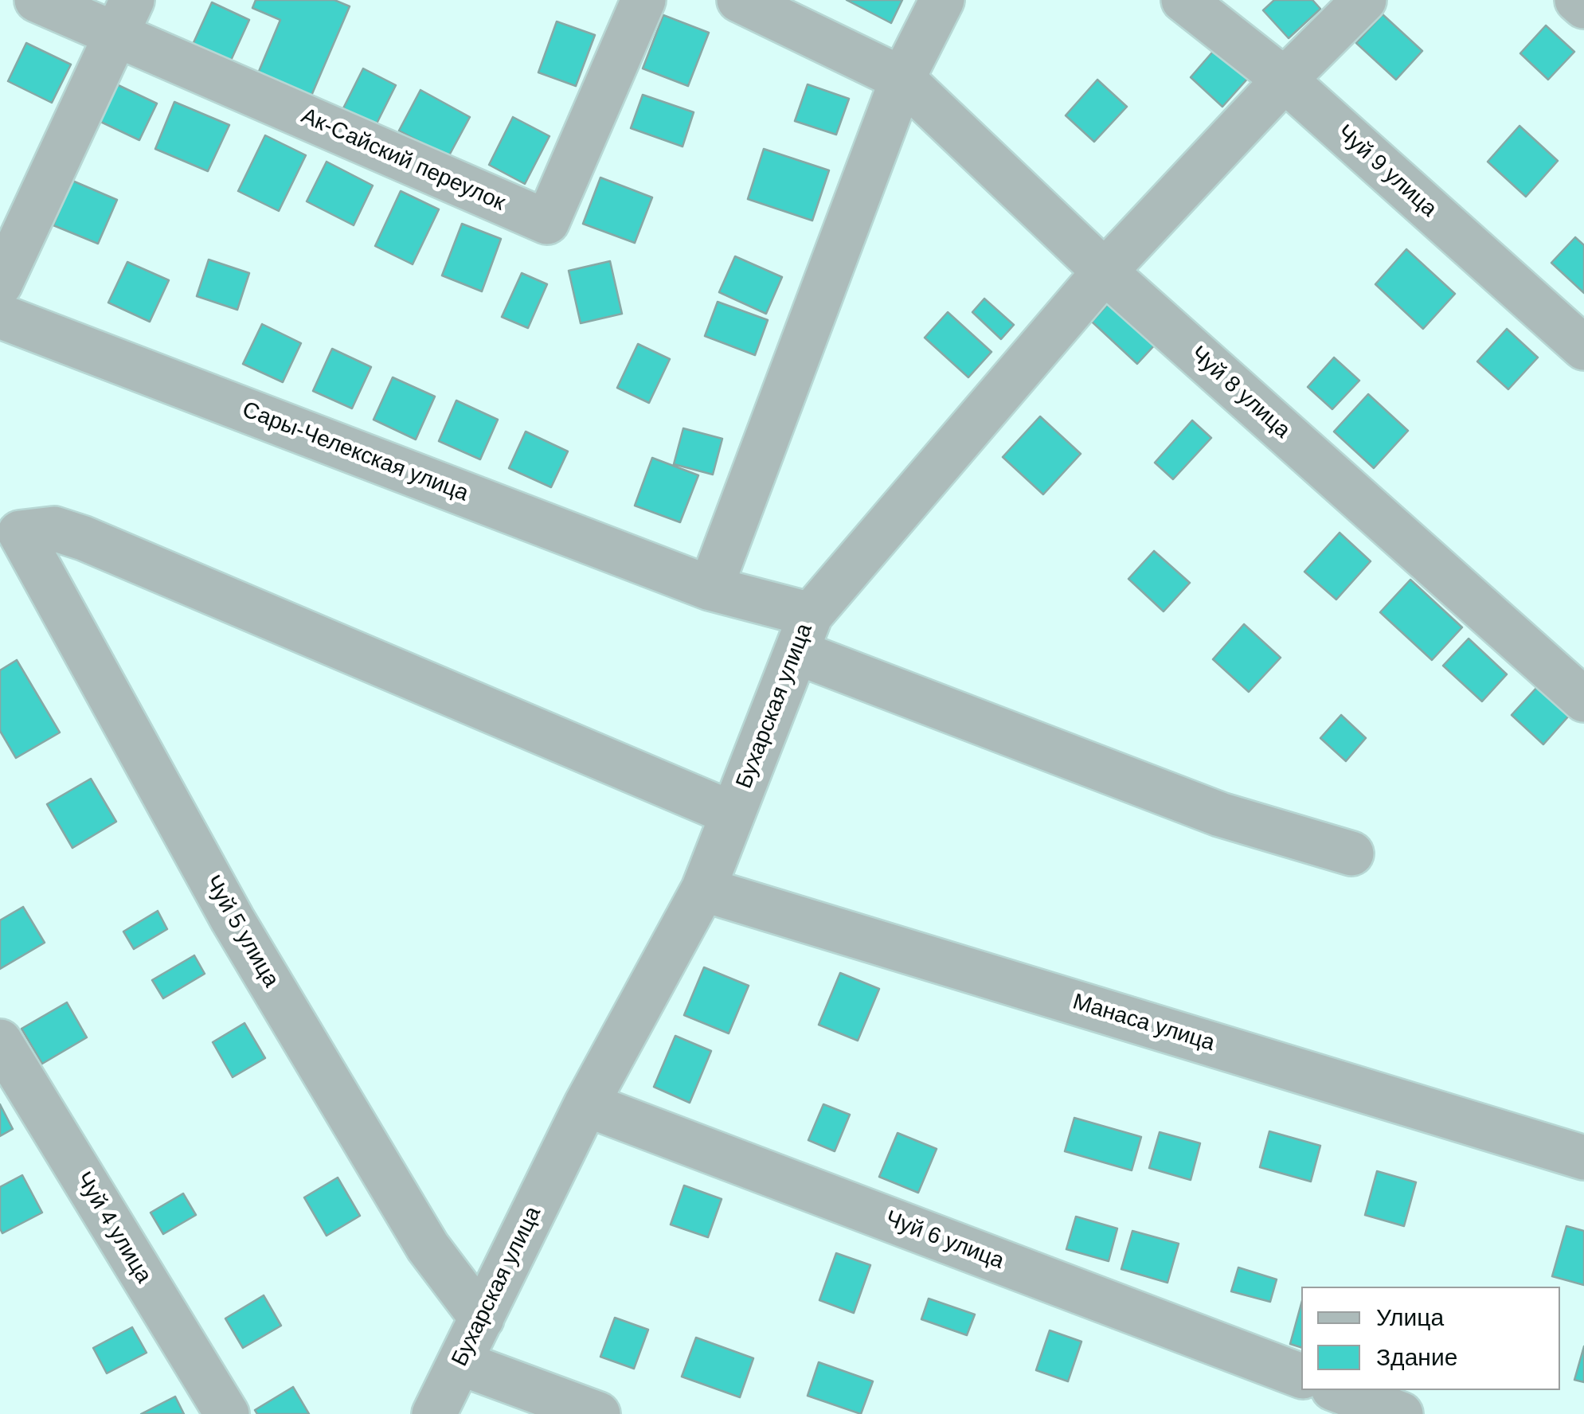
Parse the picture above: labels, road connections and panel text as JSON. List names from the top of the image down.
{
  "streets": {
    "street": [
      "Ак-Сайский переулок",
      "Чуй 9 улица",
      "Чуй 8 улица",
      "Сары-Челекская улица",
      "Бухарская улица",
      "Чуй 5 улица",
      "Манаса улица",
      "Чуй 4 улица",
      "Чуй 6 улица"
    ]
  },
  "crossings": [
    ["Сары-Челекская улица", "Бухарская улица"],
    ["Бухарская улица", "Чуй 5 улица"],
    ["Бухарская улица", "Манаса улица"],
    ["Бухарская улица", "Чуй 6 улица"]
  ],
  "legend": ["Улица", "Здание"]
}
